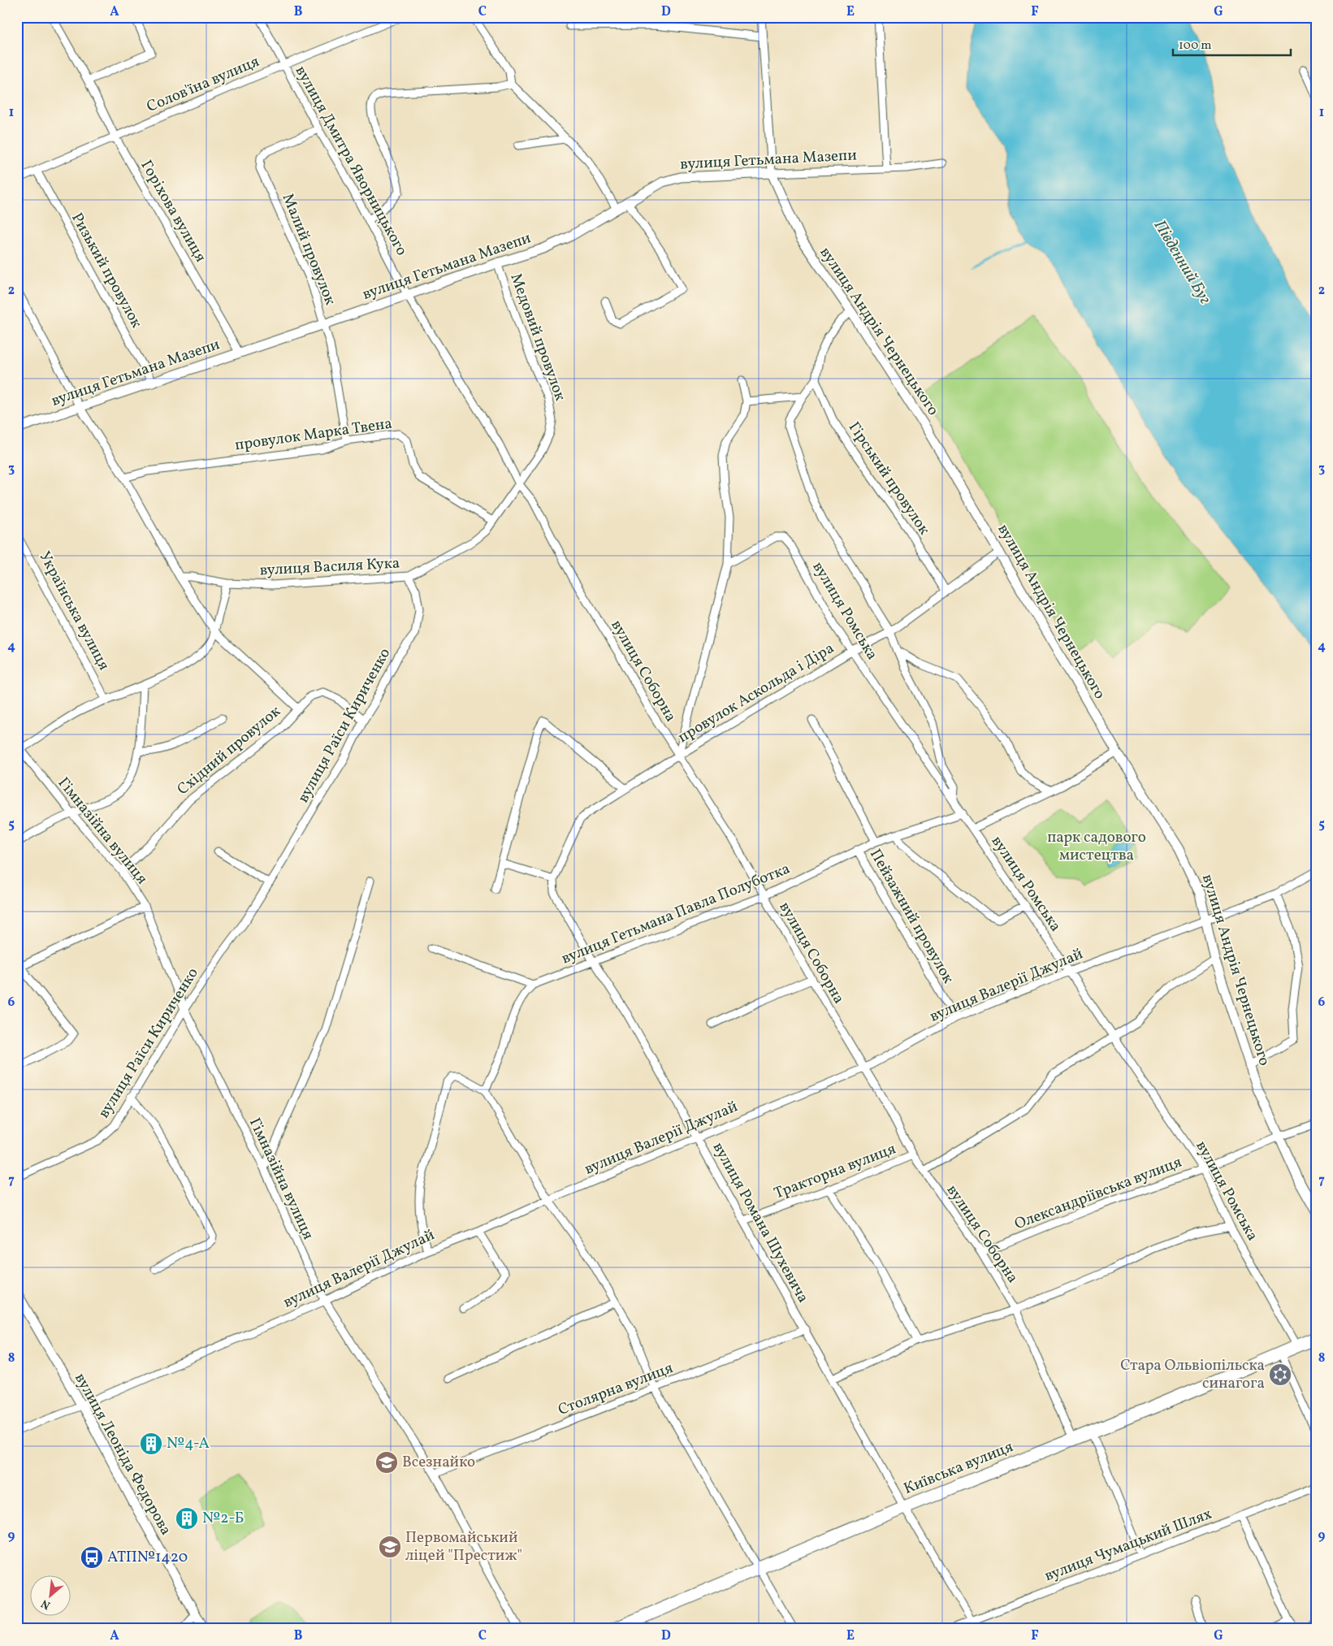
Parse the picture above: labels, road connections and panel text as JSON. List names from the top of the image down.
{
  "streets": {
    "main road": ["Київська вулиця"],
    "street": [
      "Солов'їна вулиця",
      "вулиця Гетьмана Мазепи",
      "вулиця Дмитра Яворницького",
      "Горіхова вулиця",
      "Малий провулок",
      "Ризький провулок",
      "вулиця Андрія Чернецького",
      "Медовий провулок",
      "провулок Марка Твена",
      "Гірський провулок",
      "вулиця Василя Кука",
      "Українська вулиця",
      "вулиця Ромська",
      "вулиця Соборна",
      "провулок Аскольда і Діра",
      "вулиця Раїси Кириченко",
      "Східний провулок",
      "Гімназійна вулиця",
      "вулиця Гетьмана Павла Полуботка",
      "Пейзажний провулок",
      "вулиця Валерії Джулай",
      "Тракторна вулиця",
      "Олександріївська вулиця",
      "вулиця Романа Шухевича",
      "Столярна вулиця",
      "вулиця Леоніда Федорова",
      "вулиця Чумацький Шлях"
    ]
  },
  "crossings": [
    ["Солов'їна вулиця", "вулиця Дмитра Яворницького"],
    ["Солов'їна вулиця", "Горіхова вулиця"],
    ["Солов'їна вулиця", "Ризький провулок"],
    ["вулиця Гетьмана Мазепи", "вулиця Дмитра Яворницького"],
    ["вулиця Гетьмана Мазепи", "Горіхова вулиця"],
    ["вулиця Гетьмана Мазепи", "Малий провулок"],
    ["вулиця Гетьмана Мазепи", "Ризький провулок"],
    ["вулиця Гетьмана Мазепи", "вулиця Андрія Чернецького"],
    ["вулиця Гетьмана Мазепи", "Медовий провулок"],
    ["вулиця Дмитра Яворницького", "Малий провулок"],
    ["вулиця Дмитра Яворницького", "Медовий провулок"],
    ["вулиця Дмитра Яворницького", "вулиця Василя Кука"],
    ["вулиця Дмитра Яворницького", "вулиця Соборна"],
    ["Малий провулок", "провулок Марка Твена"],
    ["вулиця Андрія Чернецького", "провулок Аскольда і Діра"],
    ["вулиця Андрія Чернецького", "вулиця Валерії Джулай"],
    ["вулиця Андрія Чернецького", "Олександріївська вулиця"],
    ["Медовий провулок", "вулиця Василя Кука"],
    ["Медовий провулок", "вулиця Соборна"],
    ["провулок Марка Твена", "вулиця Василя Кука"],
    ["Гірський провулок", "провулок Аскольда і Діра"],
    ["вулиця Василя Кука", "вулиця Соборна"],
    ["вулиця Василя Кука", "вулиця Раїси Кириченко"],
    ["вулиця Ромська", "провулок Аскольда і Діра"],
    ["вулиця Ромська", "вулиця Гетьмана Павла Полуботка"],
    ["вулиця Ромська", "вулиця Валерії Джулай"],
    ["вулиця Ромська", "Олександріївська вулиця"],
    ["вулиця Ромська", "Київська вулиця"],
    ["вулиця Соборна", "провулок Аскольда і Діра"],
    ["вулиця Соборна", "вулиця Гетьмана Павла Полуботка"],
    ["вулиця Соборна", "вулиця Валерії Джулай"],
    ["вулиця Соборна", "Тракторна вулиця"],
    ["вулиця Соборна", "Олександріївська вулиця"],
    ["вулиця Соборна", "Київська вулиця"],
    ["вулиця Раїси Кириченко", "Східний провулок"],
    ["вулиця Раїси Кириченко", "Гімназійна вулиця"],
    ["Східний провулок", "Гімназійна вулиця"],
    ["Гімназійна вулиця", "вулиця Валерії Джулай"],
    ["Гімназійна вулиця", "Столярна вулиця"],
    ["вулиця Гетьмана Павла Полуботка", "Пейзажний провулок"],
    ["вулиця Гетьмана Павла Полуботка", "вулиця Романа Шухевича"],
    ["Пейзажний провулок", "вулиця Валерії Джулай"],
    ["вулиця Валерії Джулай", "вулиця Романа Шухевича"],
    ["вулиця Валерії Джулай", "вулиця Леоніда Федорова"],
    ["Тракторна вулиця", "вулиця Романа Шухевича"],
    ["вулиця Романа Шухевича", "Столярна вулиця"],
    ["вулиця Романа Шухевича", "Київська вулиця"],
    ["вулиця Романа Шухевича", "вулиця Чумацький Шлях"]
  ],
  "water": ["Південний Буг"],
  "parks": ["парк садового мистецтва"],
  "places": {
    "synagogue": ["Стара Ольвіопільска синагога"],
    "building": ["№4-А", "№2-Б"],
    "school or university": ["Всезнайко", "Первомайський ліцей \"Престиж\""],
    "bus stop": ["АТП№1420"]
  },
  "scale_bar": "100 m",
  "north": "bottom left",
  "grid": {
    "columns": [
      "A",
      "B",
      "C",
      "D",
      "E",
      "F",
      "G"
    ],
    "rows": [
      "1",
      "2",
      "3",
      "4",
      "5",
      "6",
      "7",
      "8",
      "9"
    ]
  }
}
